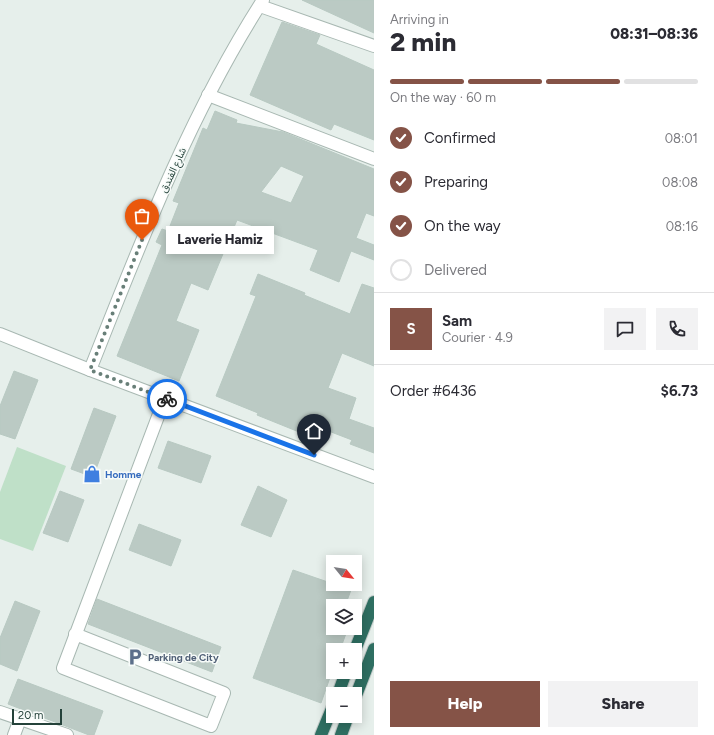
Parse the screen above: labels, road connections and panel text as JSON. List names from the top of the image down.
{
  "streets": {
    "street": ["شارع الفندق"]
  },
  "places": {
    "other": ["Laverie Hamiz"],
    "shop": ["Homme"],
    "parking": ["Parking de City"]
  },
  "scale_bar": "20 m",
  "north": "bottom right",
  "page": {
    "heading": ["2 min", "Arriving in", "08:31–08:36"],
    "panel": [
      "Sam",
      "Courier · 4.9",
      "Order #6436",
      "$6.73"
    ],
    "bar": "On the way · 60 m",
    "list": [
      ["Confirmed", "08:01"],
      ["Preparing", "08:08"],
      ["On the way", "08:16"],
      "Delivered"
    ],
    "bubble": "Laverie Hamiz",
    "round": "S",
    "map_buttons": ["+", "−"],
    "buttons": ["Help", "Share"],
    "scale": "20 m"
  }
}
